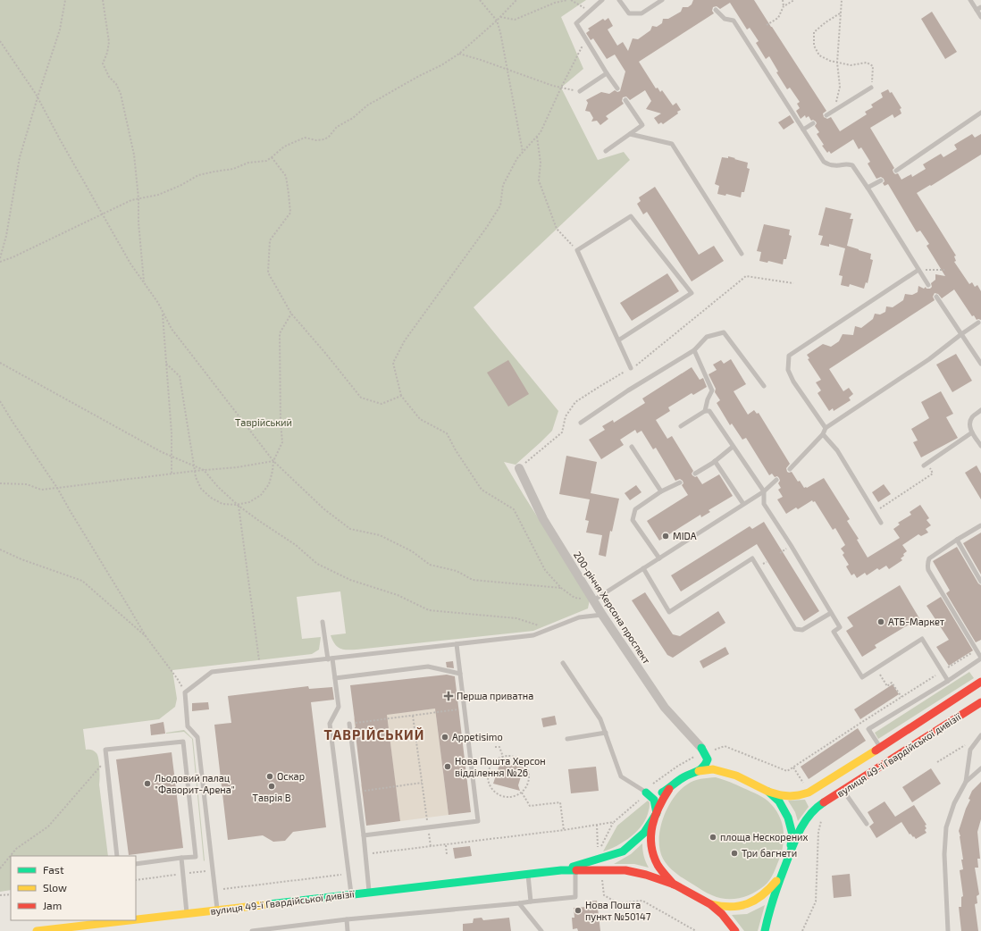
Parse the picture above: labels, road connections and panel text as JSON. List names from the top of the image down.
{
  "streets": {
    "street": ["200-річчя Херсона проспект", "вулиця 49-ї Гвардійської дивізії"]
  },
  "districts": ["ТАВРІЙСЬКИЙ"],
  "parks": ["Таврійський"],
  "places": {
    "other": [
      "MIDA",
      "АТБ-Маркет",
      "Appetisimo",
      "Нова Пошта Херсон відділення №26",
      "Оскар",
      "Льодовий палац \"Фаворит-Арена\"",
      "Таврія В",
      "площа Нескорених",
      "Три багнети",
      "Нова Пошта пункт №50147"
    ],
    "health": ["Перша приватна"]
  },
  "legend": ["Fast", "Slow", "Jam"]
}
